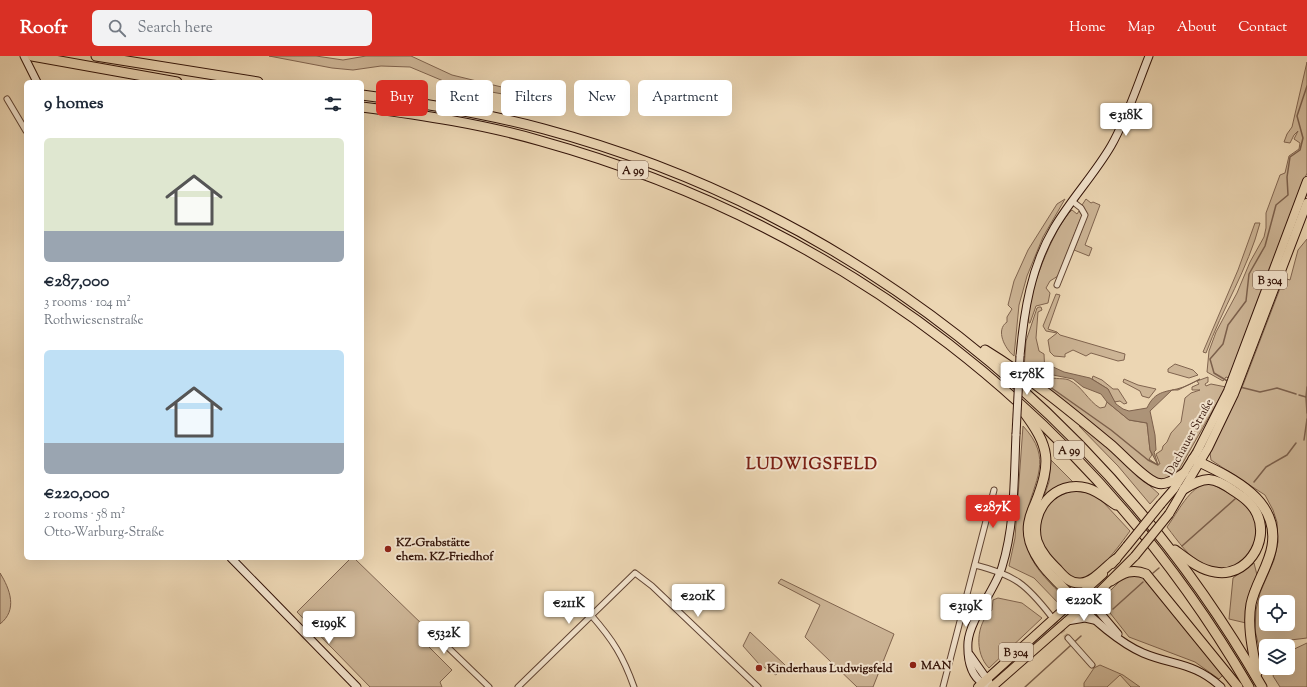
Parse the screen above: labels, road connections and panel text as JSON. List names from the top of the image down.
{
  "streets": {
    "highway": ["A 99"],
    "main road": ["B 304", "Dachauer Straße"]
  },
  "crossings": [
    ["B 304", "Dachauer Straße"]
  ],
  "districts": ["LUDWIGSFELD"],
  "places": ["KZ-Grabstätte ehem. KZ-Friedhof", "MAN", "Kinderhaus Ludwigsfeld"],
  "page": {
    "header": "Roofr",
    "search": "Search here",
    "nav": [
      "Home",
      "Map",
      "About",
      "Contact"
    ],
    "chip": [
      "Buy",
      "Rent",
      "Filters",
      "New",
      "Apartment"
    ],
    "heading": "9 homes",
    "price": [
      "€318K",
      "€178K",
      "€287K",
      "€201K",
      "€220K",
      "€211K",
      "€319K",
      "€199K",
      "€532K"
    ],
    "list": [
      {
        "name": "€287,000",
        "note": "3 rooms · 104 m² · Rothwiesenstraße"
      },
      {
        "name": "€220,000",
        "note": "2 rooms · 58 m² · Otto-Warburg-Straße"
      }
    ]
  }
}
